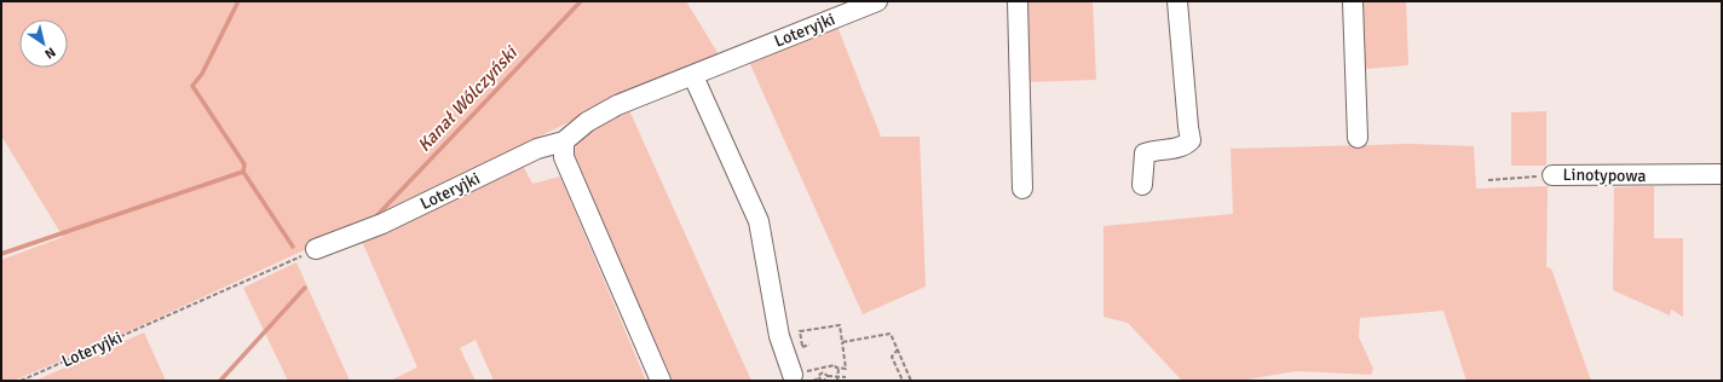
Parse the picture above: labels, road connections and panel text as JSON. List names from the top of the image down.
{
  "streets": {
    "street": ["Loteryjki", "Linotypowa"]
  },
  "water": ["Kanał Wólczyński"],
  "north": "bottom right"
}
